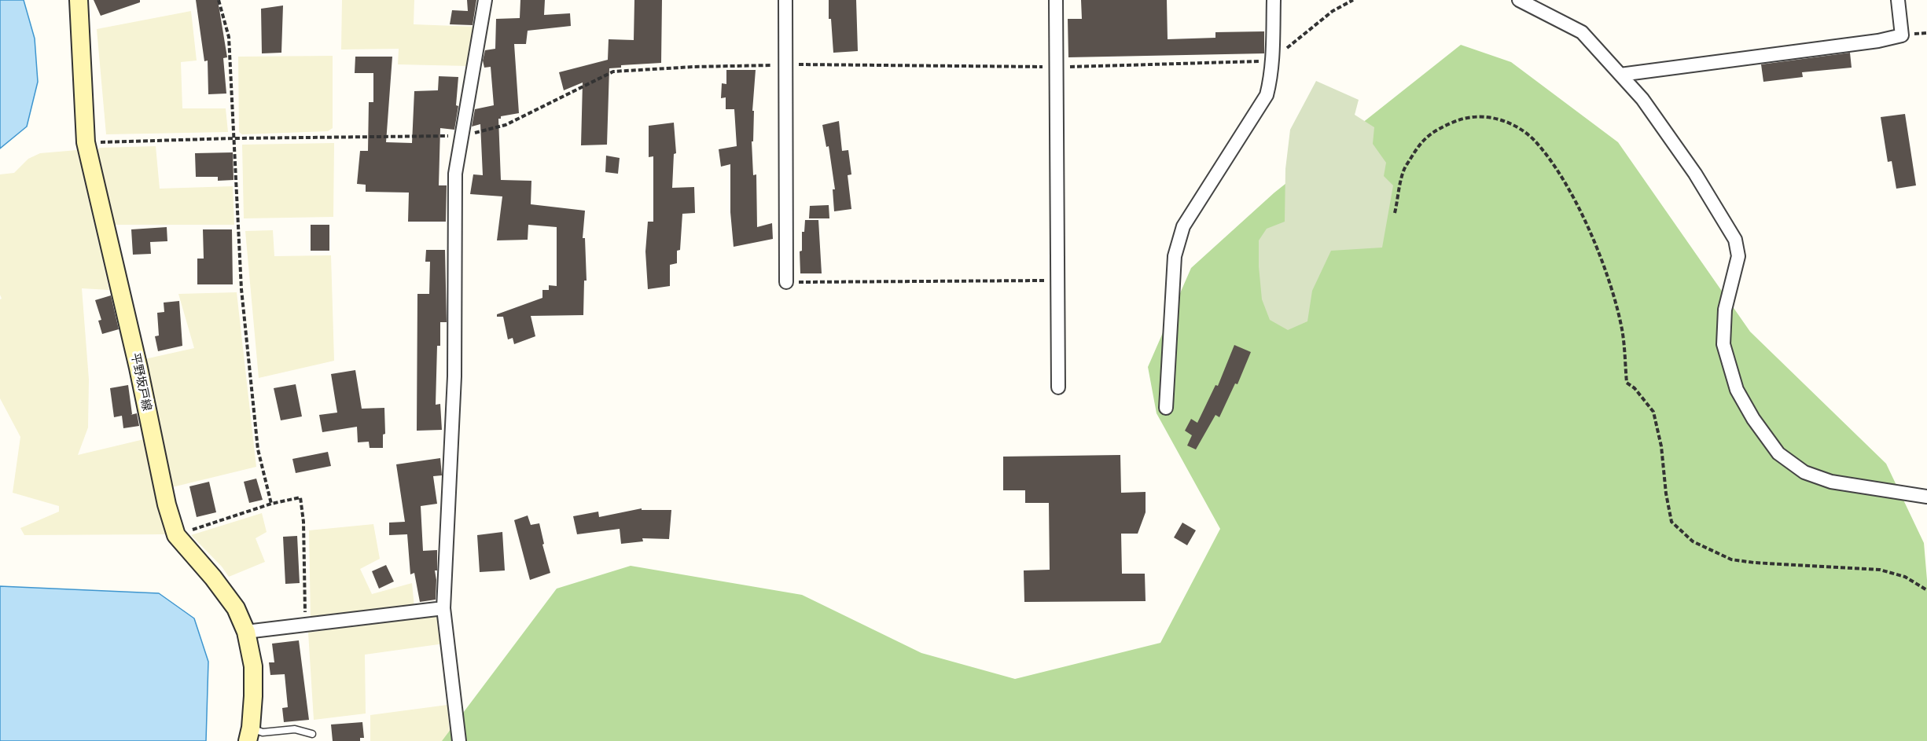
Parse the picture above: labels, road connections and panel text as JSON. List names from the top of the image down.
{
  "streets": {
    "main road": ["平野坂戸線"]
  }
}
